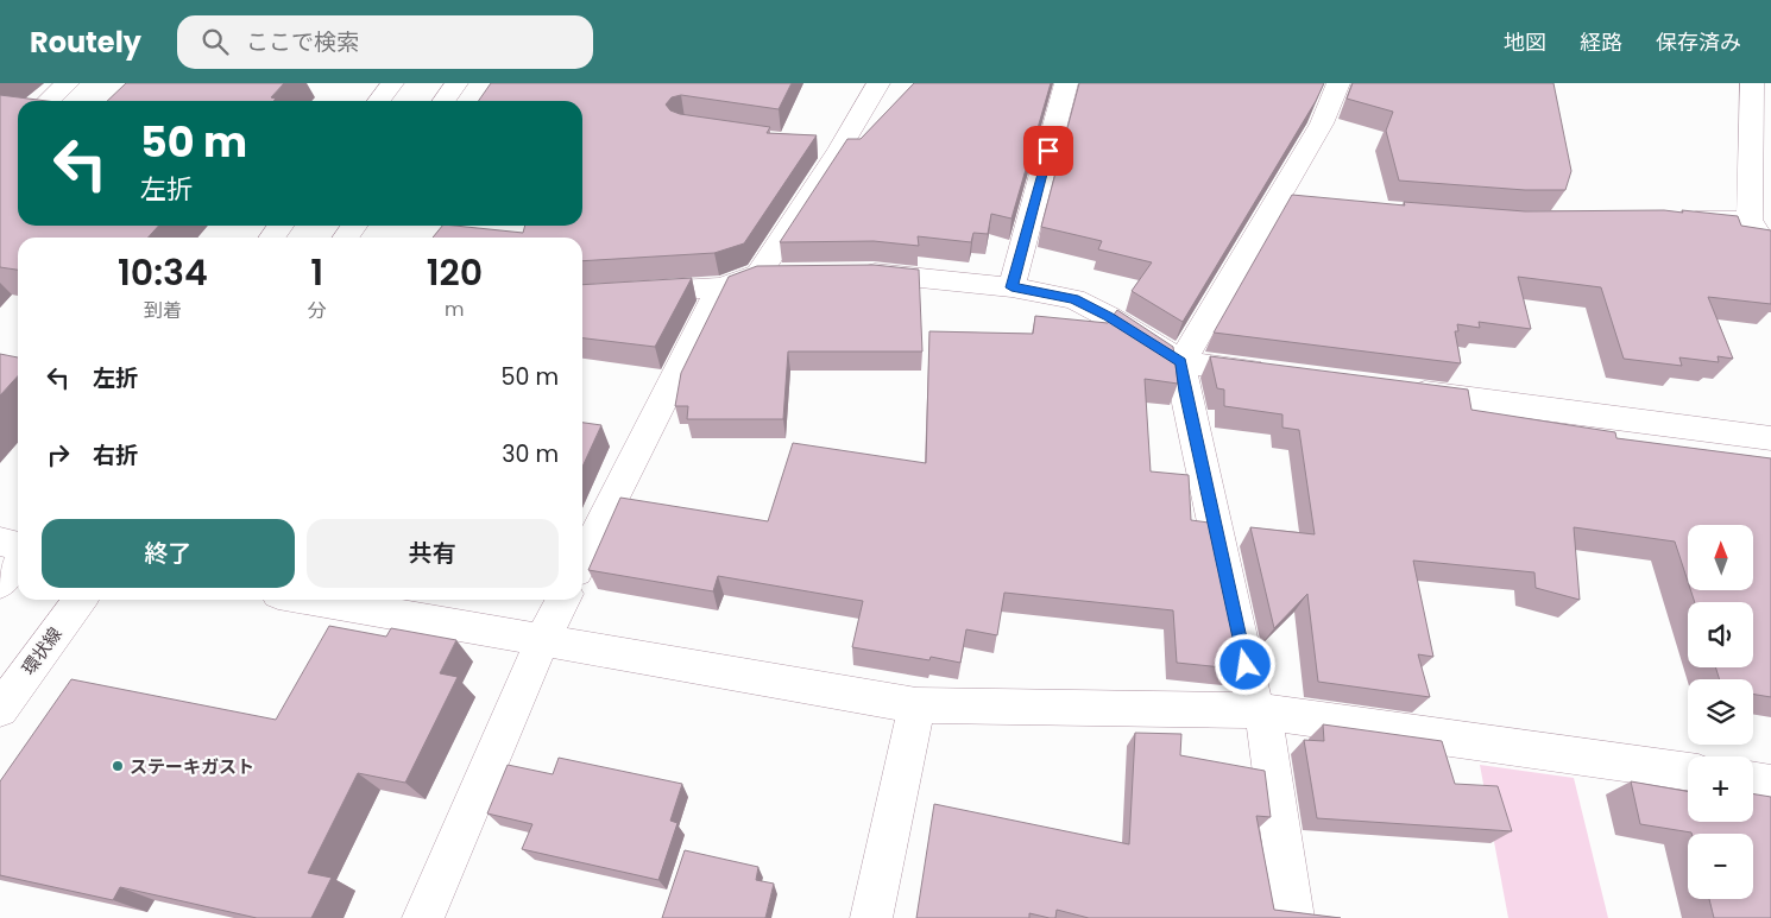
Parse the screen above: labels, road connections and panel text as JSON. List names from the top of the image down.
{
  "streets": {
    "street": ["環状線"]
  },
  "places": ["ステーキガスト"],
  "north": "top",
  "page": {
    "header": "Routely",
    "search": "ここで検索",
    "nav": ["地図", "経路", "保存済み"],
    "turn": ["50 m", "左折"],
    "eta": [
      "10:34",
      "到着",
      "1",
      "分",
      "120",
      "m"
    ],
    "list": [
      {
        "name": "左折",
        "value": "50 m"
      },
      {
        "name": "右折",
        "value": "30 m"
      }
    ],
    "buttons": ["終了", "共有"],
    "map_buttons": ["+", "−"]
  }
}
